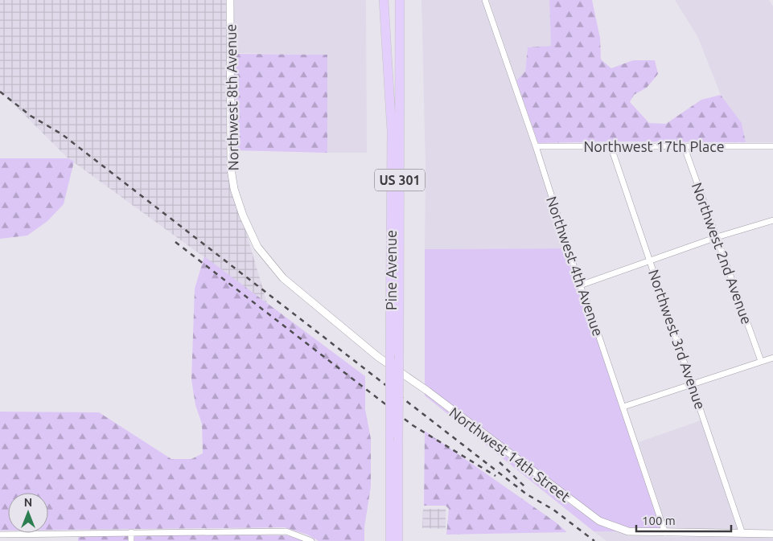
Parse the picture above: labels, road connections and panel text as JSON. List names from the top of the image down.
{
  "streets": {
    "highway": ["US 301", "Pine Avenue"],
    "street": [
      "Northwest 8th Avenue",
      "Northwest 17th Place",
      "Northwest 2nd Avenue",
      "Northwest 4th Avenue",
      "Northwest 3rd Avenue",
      "Northwest 14th Street"
    ]
  },
  "crossings": [
    ["Northwest 8th Avenue", "Northwest 14th Street"],
    ["Northwest 17th Place", "Northwest 2nd Avenue"],
    ["Northwest 17th Place", "Northwest 4th Avenue"],
    ["Northwest 17th Place", "Northwest 3rd Avenue"],
    ["Northwest 4th Avenue", "Northwest 14th Street"],
    ["Northwest 3rd Avenue", "Northwest 14th Street"]
  ],
  "scale_bar": "100 m",
  "north": "top"
}
